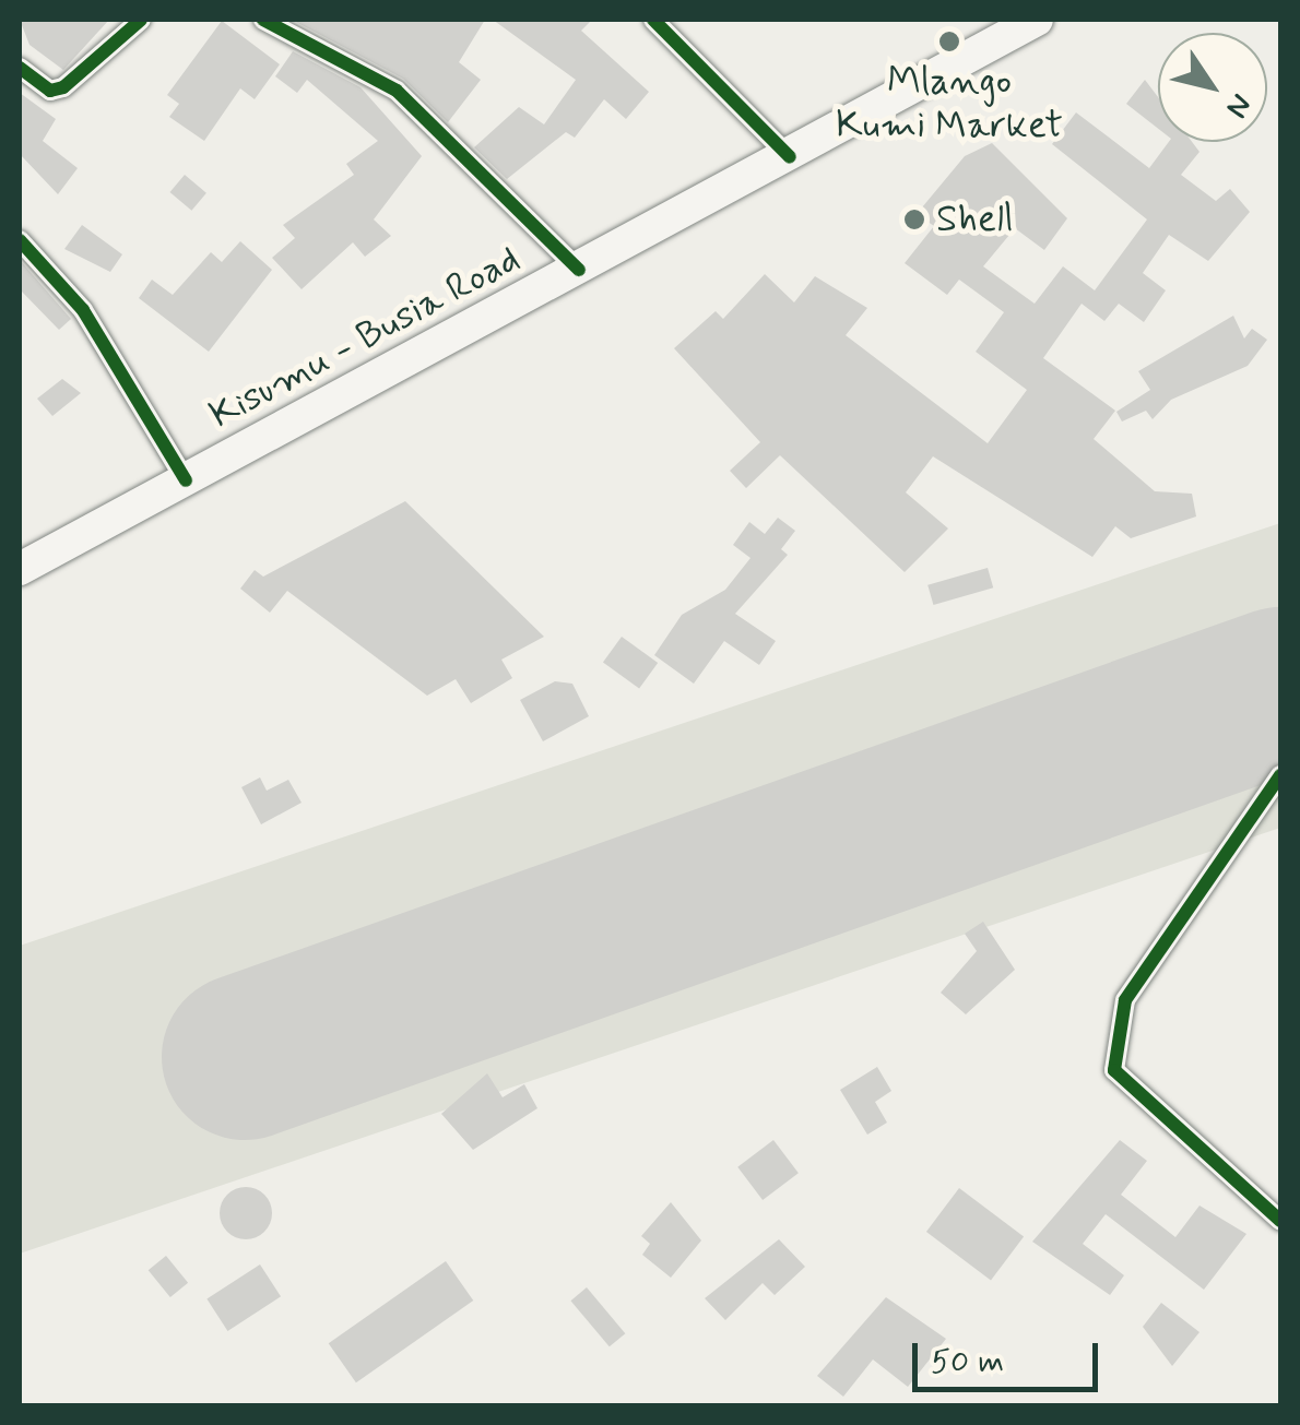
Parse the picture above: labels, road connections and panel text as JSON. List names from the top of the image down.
{
  "streets": {
    "highway": ["Kisumu - Busia Road"]
  },
  "places": ["Mlango Kumi Market", "Shell"],
  "scale_bar": "50 m",
  "north": "bottom right"
}
